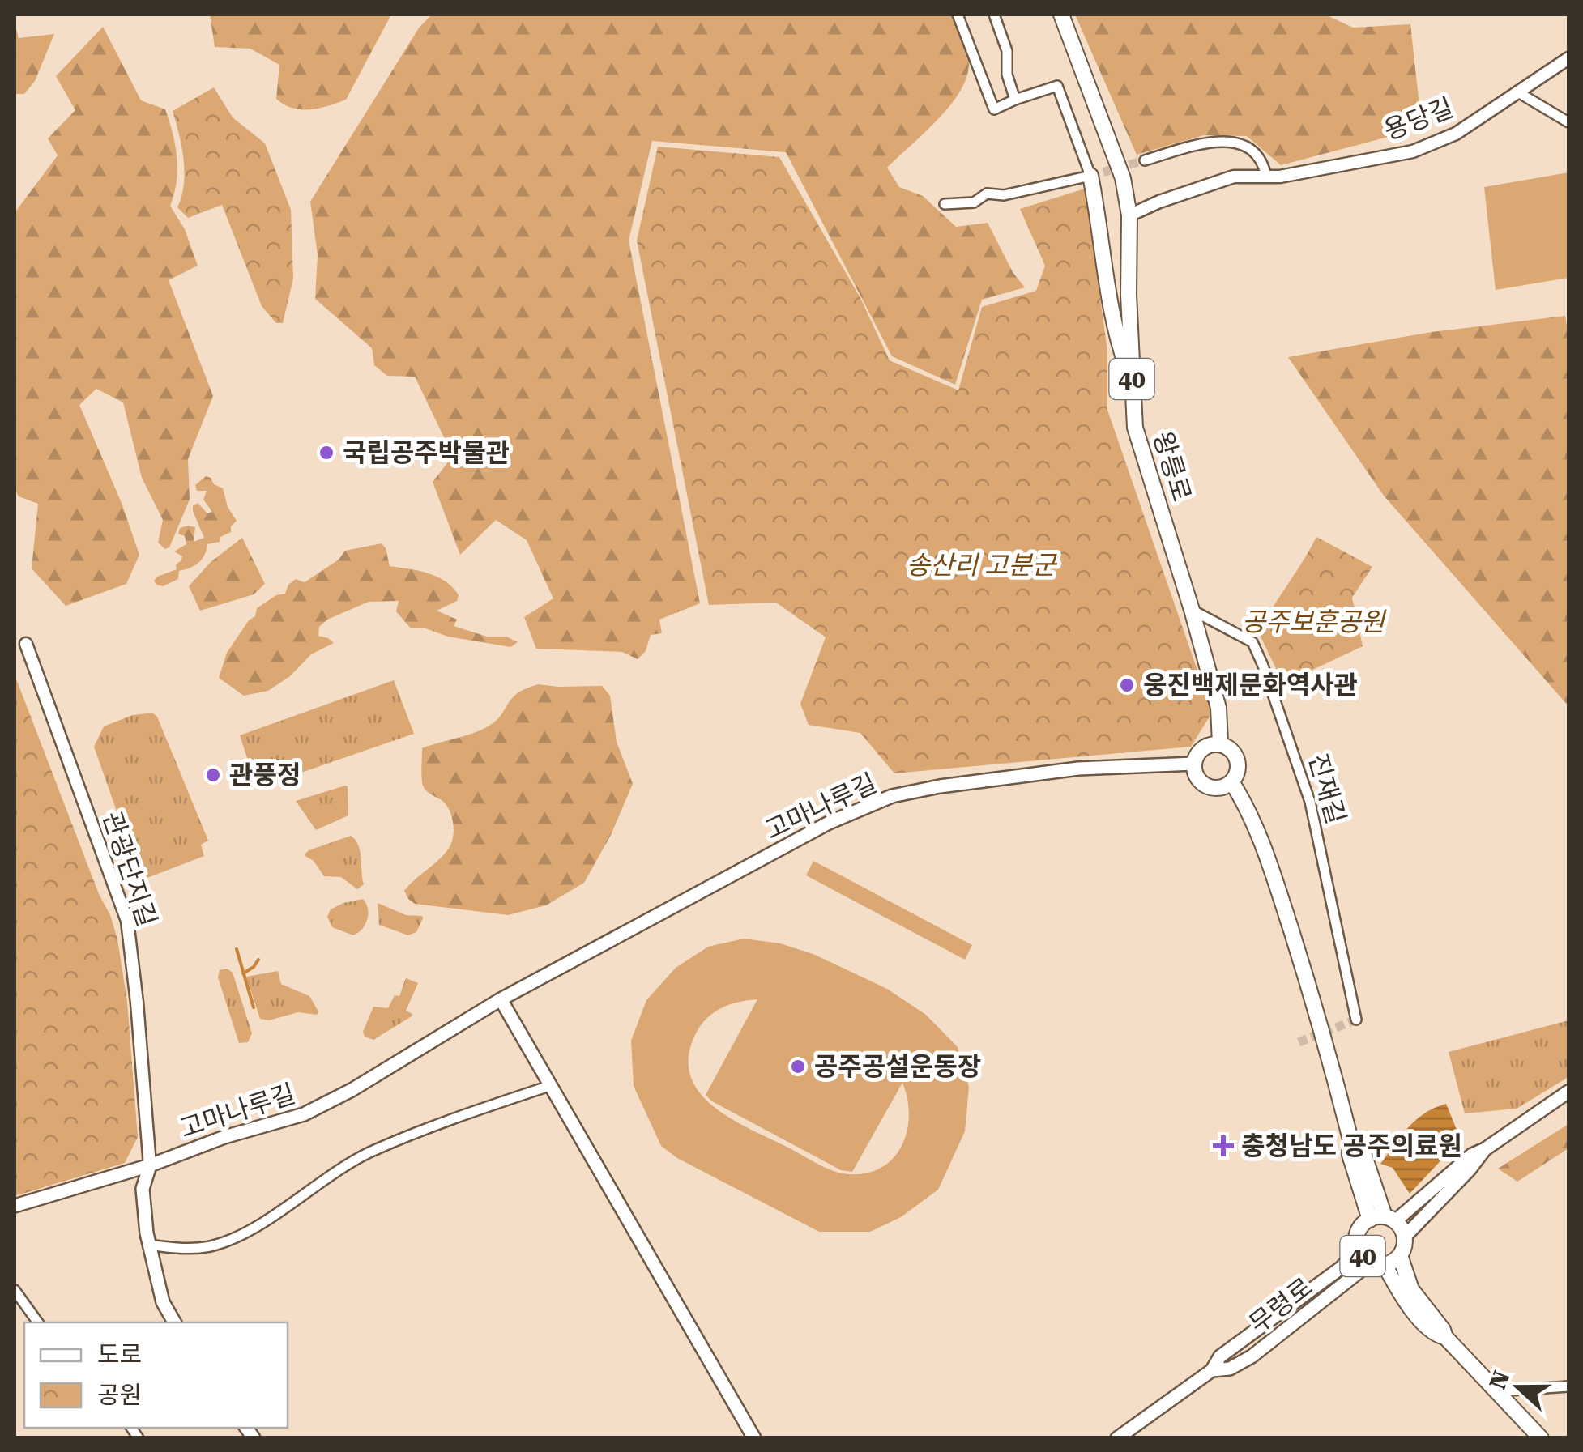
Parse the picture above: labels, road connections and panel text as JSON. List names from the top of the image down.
{
  "streets": {
    "main road": [
      "40",
      "왕릉로",
      "고마나루길",
      "무령로"
    ],
    "street": ["용당길", "진재길", "관광단지길"]
  },
  "crossings": [
    ["용당길", "왕릉로"],
    ["40", "왕릉로"],
    ["40", "무령로"],
    ["왕릉로", "진재길"],
    ["왕릉로", "고마나루길"],
    ["왕릉로", "무령로"],
    ["고마나루길", "관광단지길"]
  ],
  "parks": ["송산리 고분군", "공주보훈공원"],
  "places": {
    "other": [
      "국립공주박물관",
      "웅진백제문화역사관",
      "관풍정",
      "공주공설운동장"
    ],
    "health": ["충청남도 공주의료원"]
  },
  "legend": ["도로", "공원"],
  "north": "left"
}
